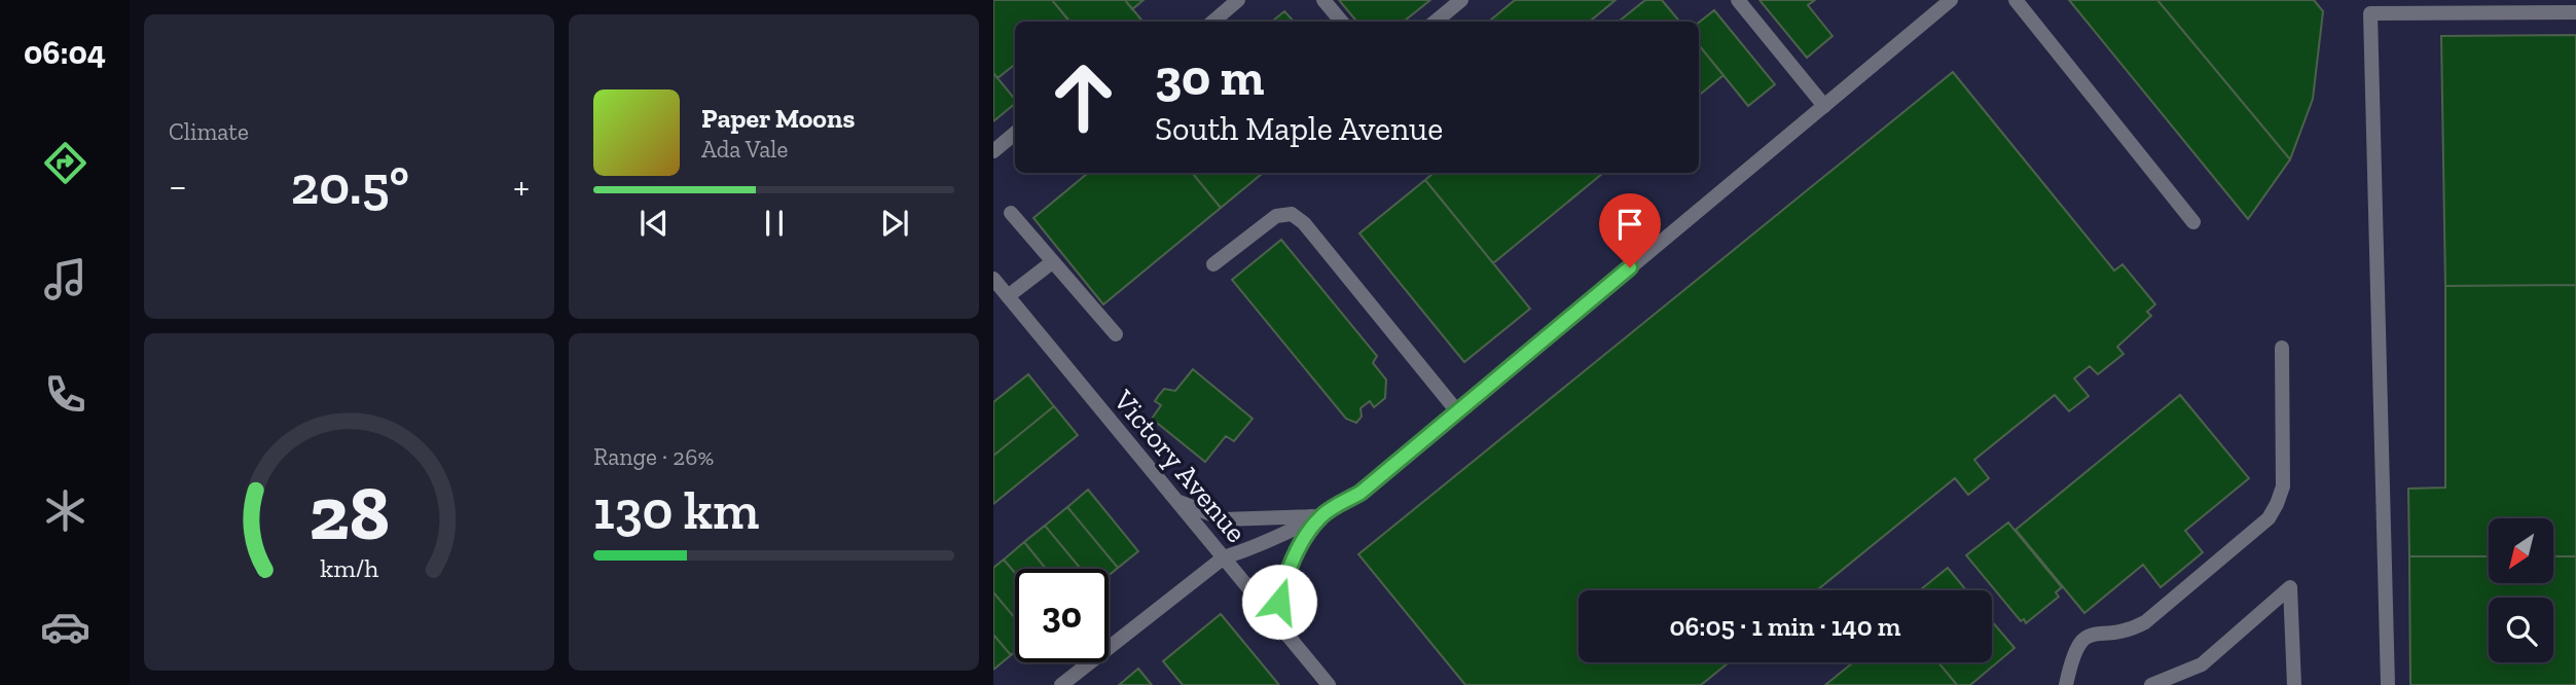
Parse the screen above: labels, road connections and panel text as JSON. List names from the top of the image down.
{
  "streets": {
    "street": ["Victory Avenue"]
  },
  "north": "bottom left",
  "page": {
    "tabs": "06:04",
    "tile": [
      "Climate",
      ["Range · 26%", "130 km"]
    ],
    "turn": ["30 m", "South Maple Avenue"],
    "song": ["Paper Moons", "Ada Vale"],
    "heat": ["−", "20.5°", "+"],
    "limit": "30",
    "trip": "06:05 · 1 min · 140 m",
    "gauge": ["28", "km/h"]
  }
}
